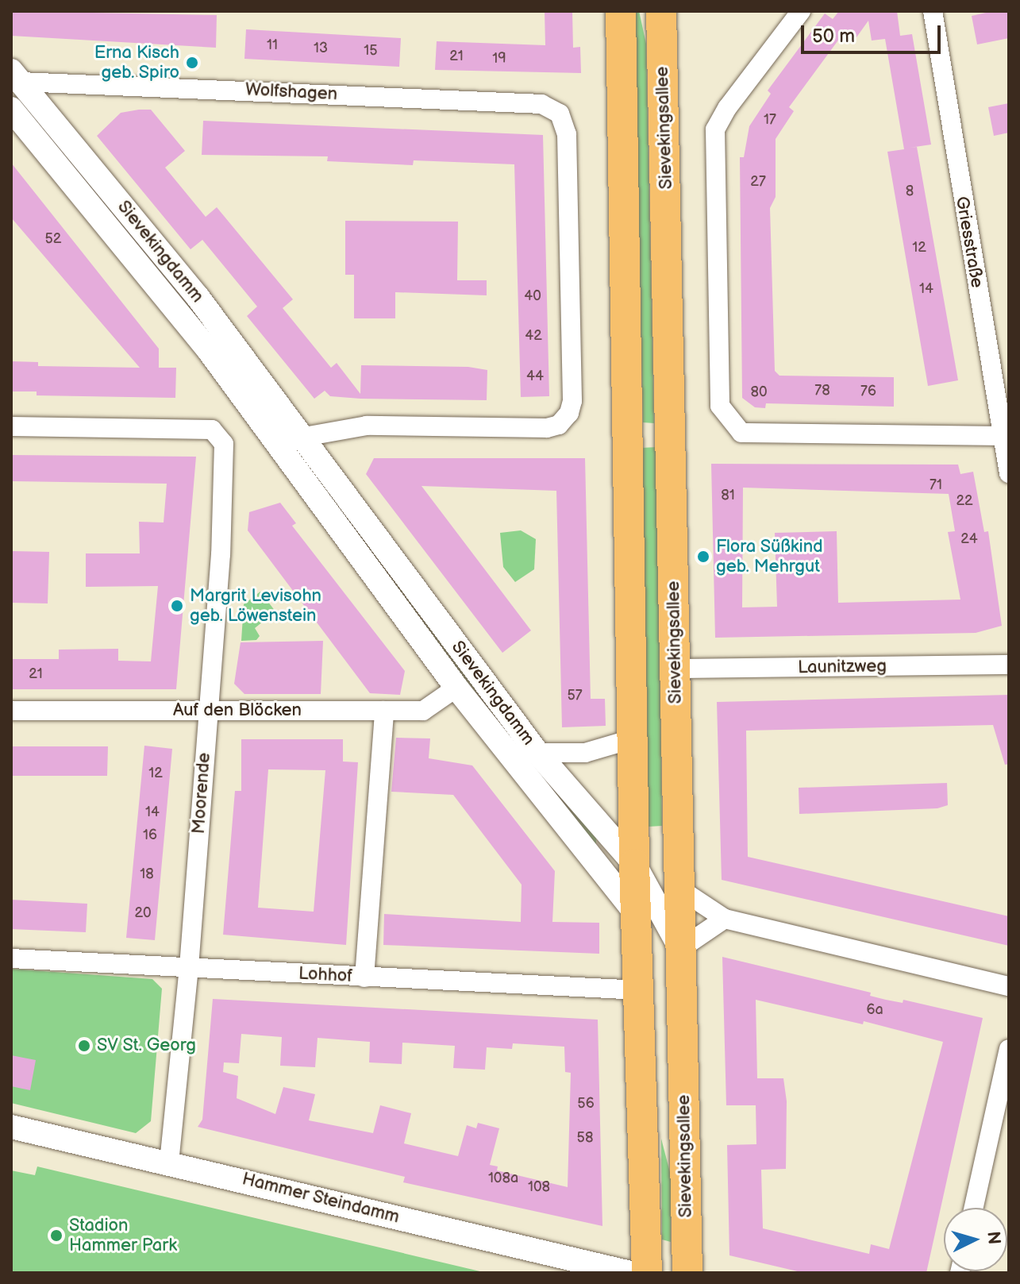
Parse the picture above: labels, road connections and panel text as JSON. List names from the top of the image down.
{
  "streets": {
    "main road": ["Sievekingsallee"],
    "street": [
      "Wolfshagen",
      "Griesstraße",
      "Sievekingdamm",
      "Launitzweg",
      "Auf den Blöcken",
      "Moorende",
      "Lohhof",
      "Hammer Steindamm"
    ]
  },
  "crossings": [
    ["Wolfshagen", "Sievekingdamm"],
    ["Sievekingsallee", "Sievekingdamm"],
    ["Sievekingsallee", "Launitzweg"],
    ["Sievekingdamm", "Auf den Blöcken"],
    ["Auf den Blöcken", "Moorende"],
    ["Moorende", "Lohhof"],
    ["Moorende", "Hammer Steindamm"]
  ],
  "places": [
    "Erna Kisch geb. Spiro",
    "Flora Süßkind geb. Mehrgut",
    "Margrit Levisohn geb. Löwenstein",
    "SV St. Georg",
    "Stadion Hammer Park"
  ],
  "house_numbers": [
    "11",
    "13",
    "15",
    "21",
    "19",
    "17",
    "27",
    "8",
    "52",
    "12",
    "14",
    "40",
    "42",
    "44",
    "78",
    "76",
    "80",
    "71",
    "81",
    "22",
    "24",
    "21",
    "57",
    "12",
    "14",
    "16",
    "18",
    "20",
    "6a",
    "56",
    "58",
    "108a",
    "108"
  ],
  "scale_bar": "50 m",
  "north": "right"
}
